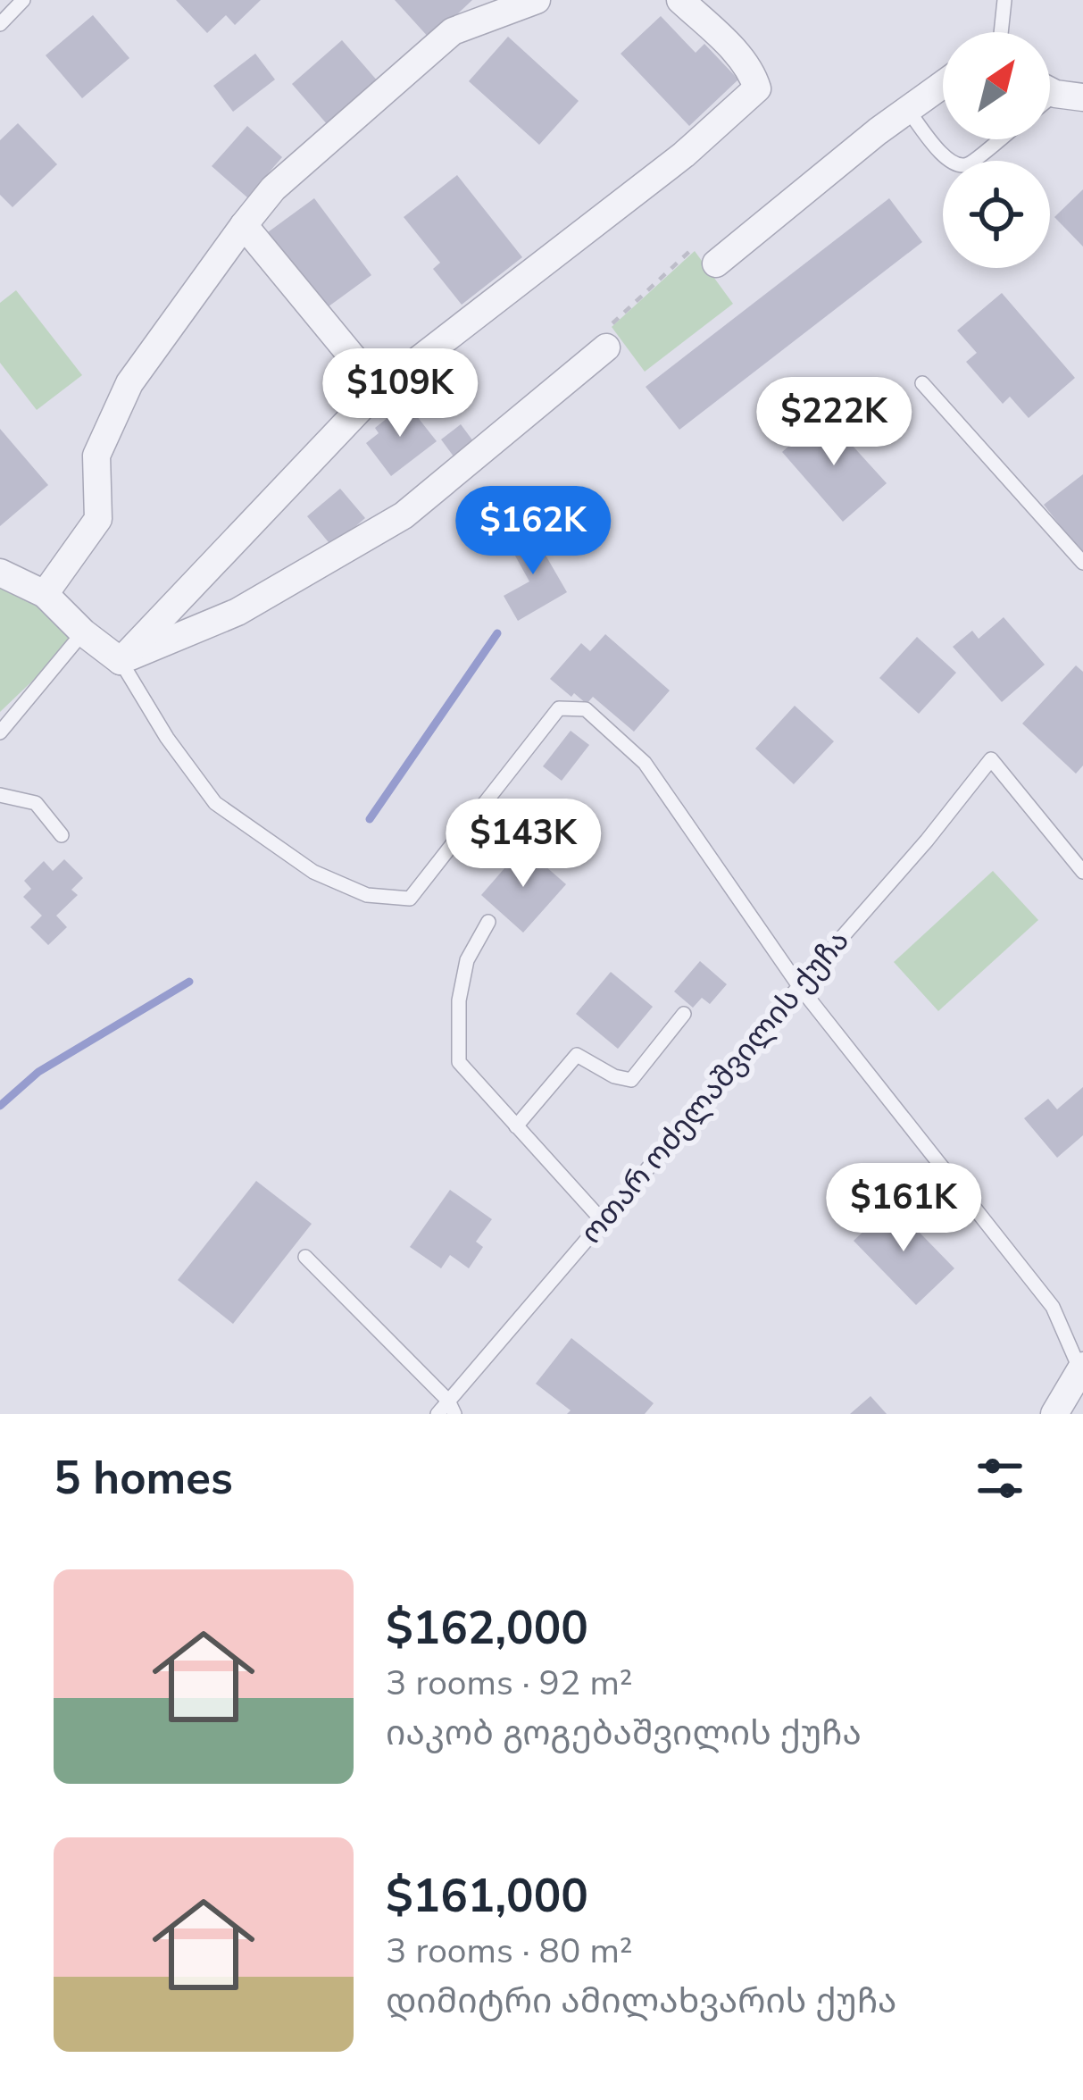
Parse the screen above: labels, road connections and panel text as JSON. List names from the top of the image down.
{
  "streets": {
    "lane": ["ოთარ ოძელაშვილის ქუჩა"]
  },
  "north": "top right",
  "page": {
    "price": [
      "$109K",
      "$222K",
      "$162K",
      "$143K",
      "$161K"
    ],
    "heading": "5 homes",
    "list": [
      {
        "name": "$162,000",
        "note": "3 rooms · 92 m² · იაკობ გოგებაშვილის ქუჩა"
      },
      {
        "name": "$161,000",
        "note": "3 rooms · 80 m² · დიმიტრი ამილახვარის ქუჩა"
      }
    ]
  }
}
